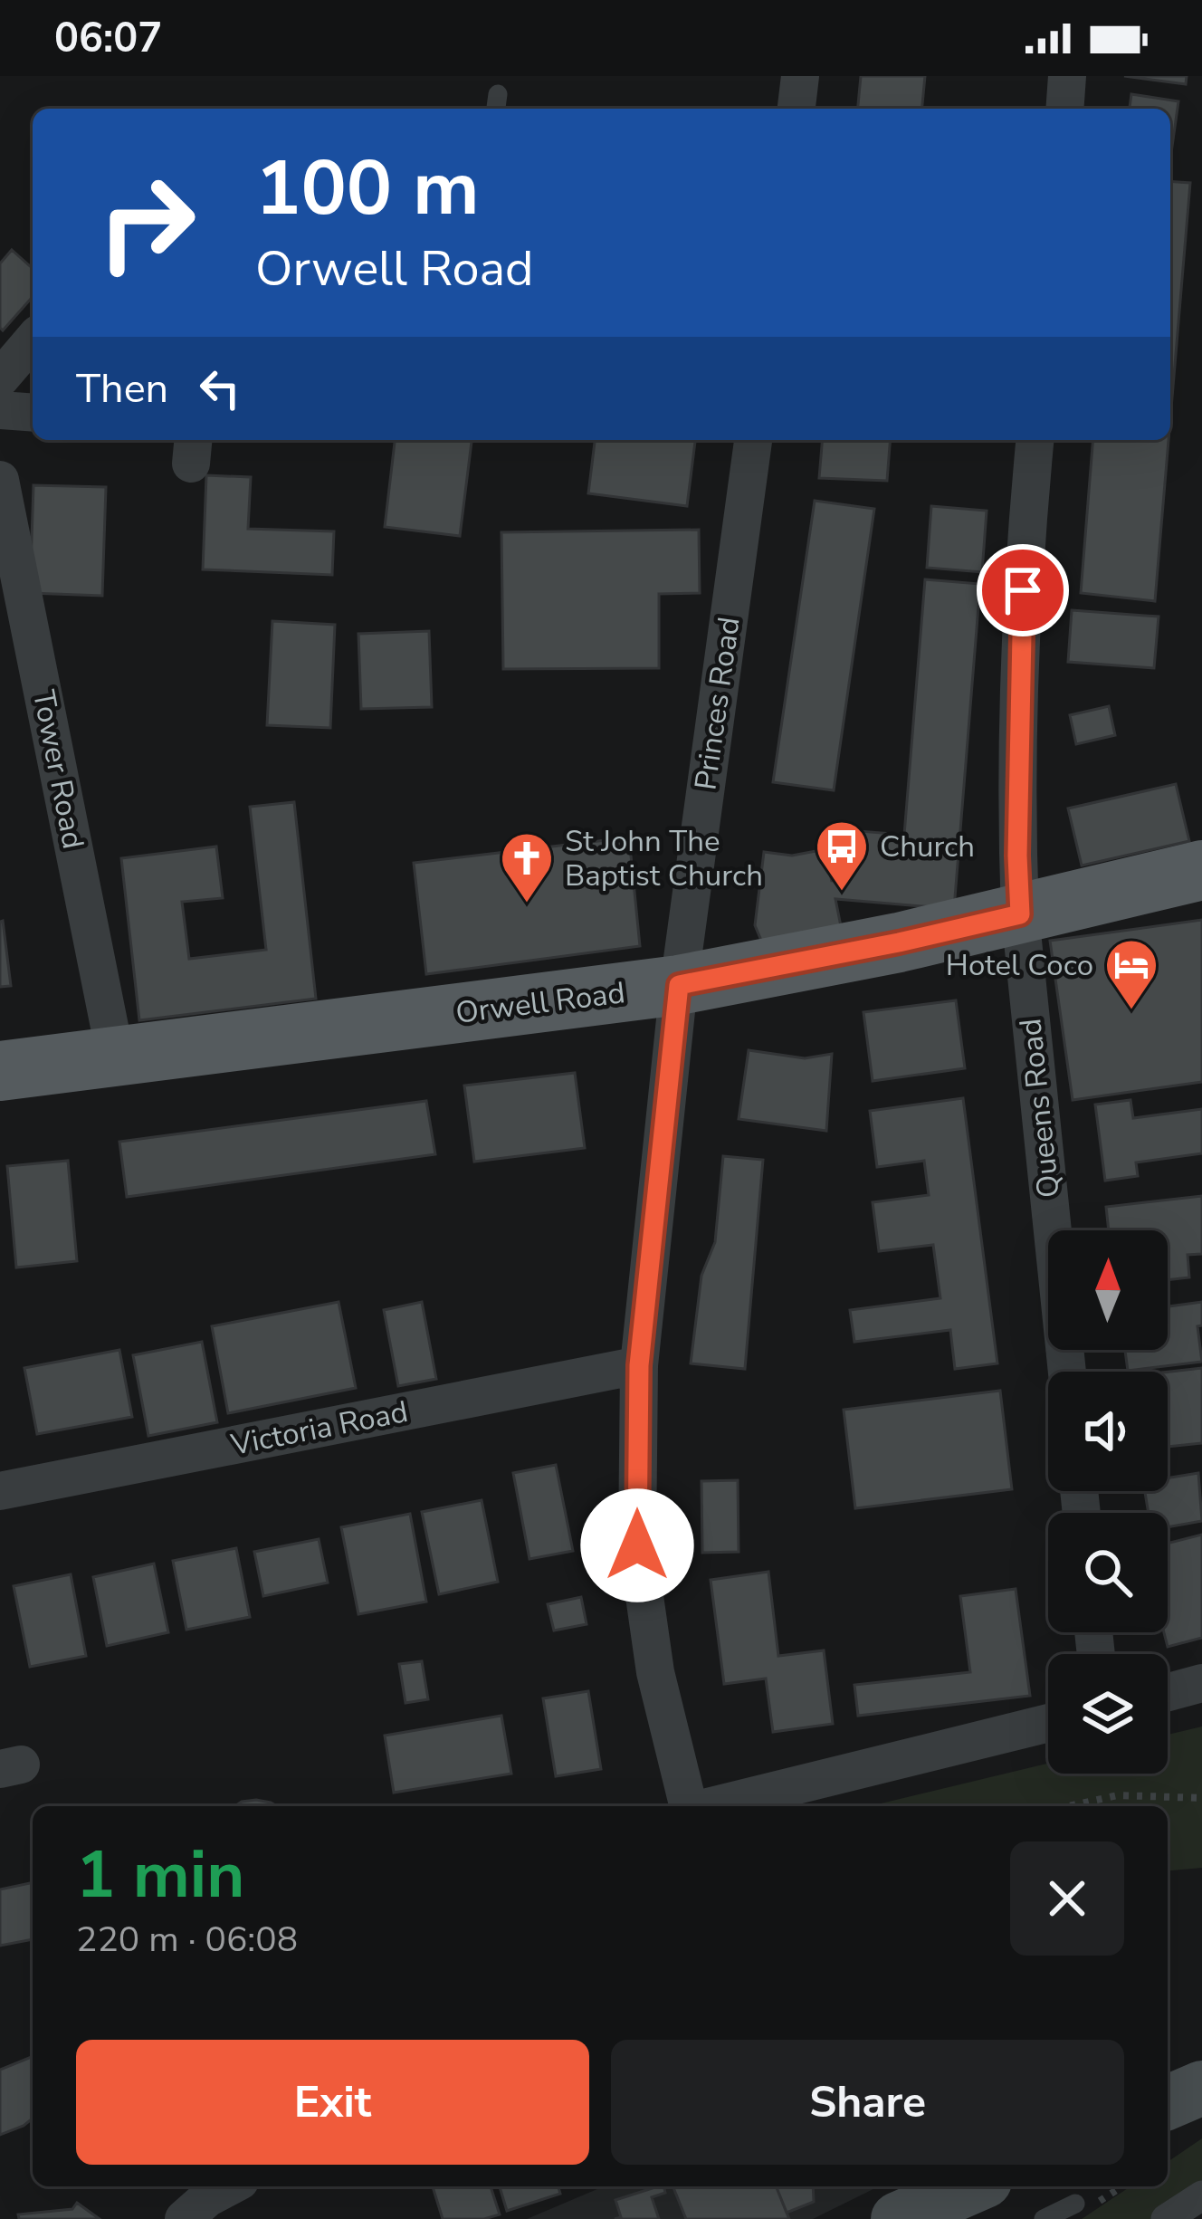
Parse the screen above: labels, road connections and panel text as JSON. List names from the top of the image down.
{
  "streets": {
    "main road": ["Orwell Road"],
    "street": [
      "Princes Road",
      "Tower Road",
      "Queens Road",
      "Victoria Road"
    ]
  },
  "crossings": [
    ["Princes Road", "Orwell Road"],
    ["Princes Road", "Victoria Road"],
    ["Tower Road", "Orwell Road"],
    ["Orwell Road", "Queens Road"]
  ],
  "places": {
    "bus stop": ["Church"],
    "church": ["St John The Baptist Church"],
    "hotel": ["Hotel Coco"]
  },
  "north": "top",
  "page": {
    "status": "06:07",
    "turn": ["100 m", "Orwell Road"],
    "then": "Then",
    "heading": ["1 min", "220 m · 06:08"],
    "buttons": ["Exit", "Share"]
  }
}
